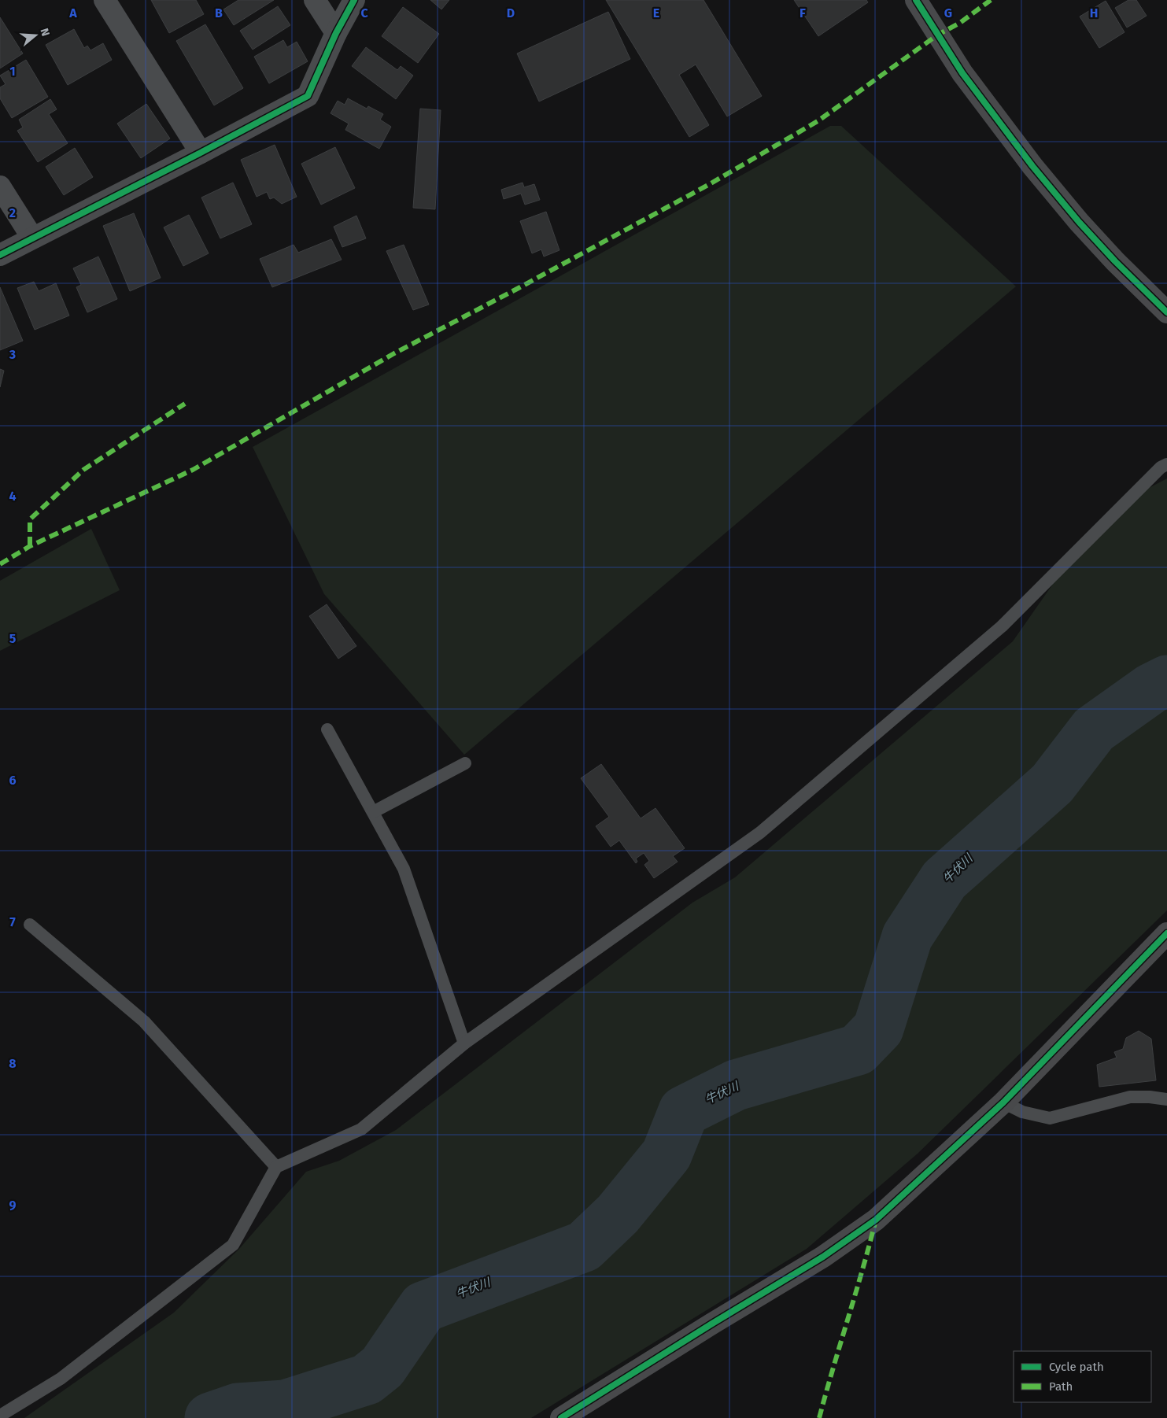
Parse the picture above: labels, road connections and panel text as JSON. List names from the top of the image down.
{
  "water": ["牛伏川"],
  "legend": ["Cycle path", "Path"],
  "north": "right",
  "grid": {
    "columns": [
      "A",
      "B",
      "C",
      "D",
      "E",
      "F",
      "G",
      "H"
    ],
    "rows": [
      "1",
      "2",
      "3",
      "4",
      "5",
      "6",
      "7",
      "8",
      "9"
    ]
  }
}
